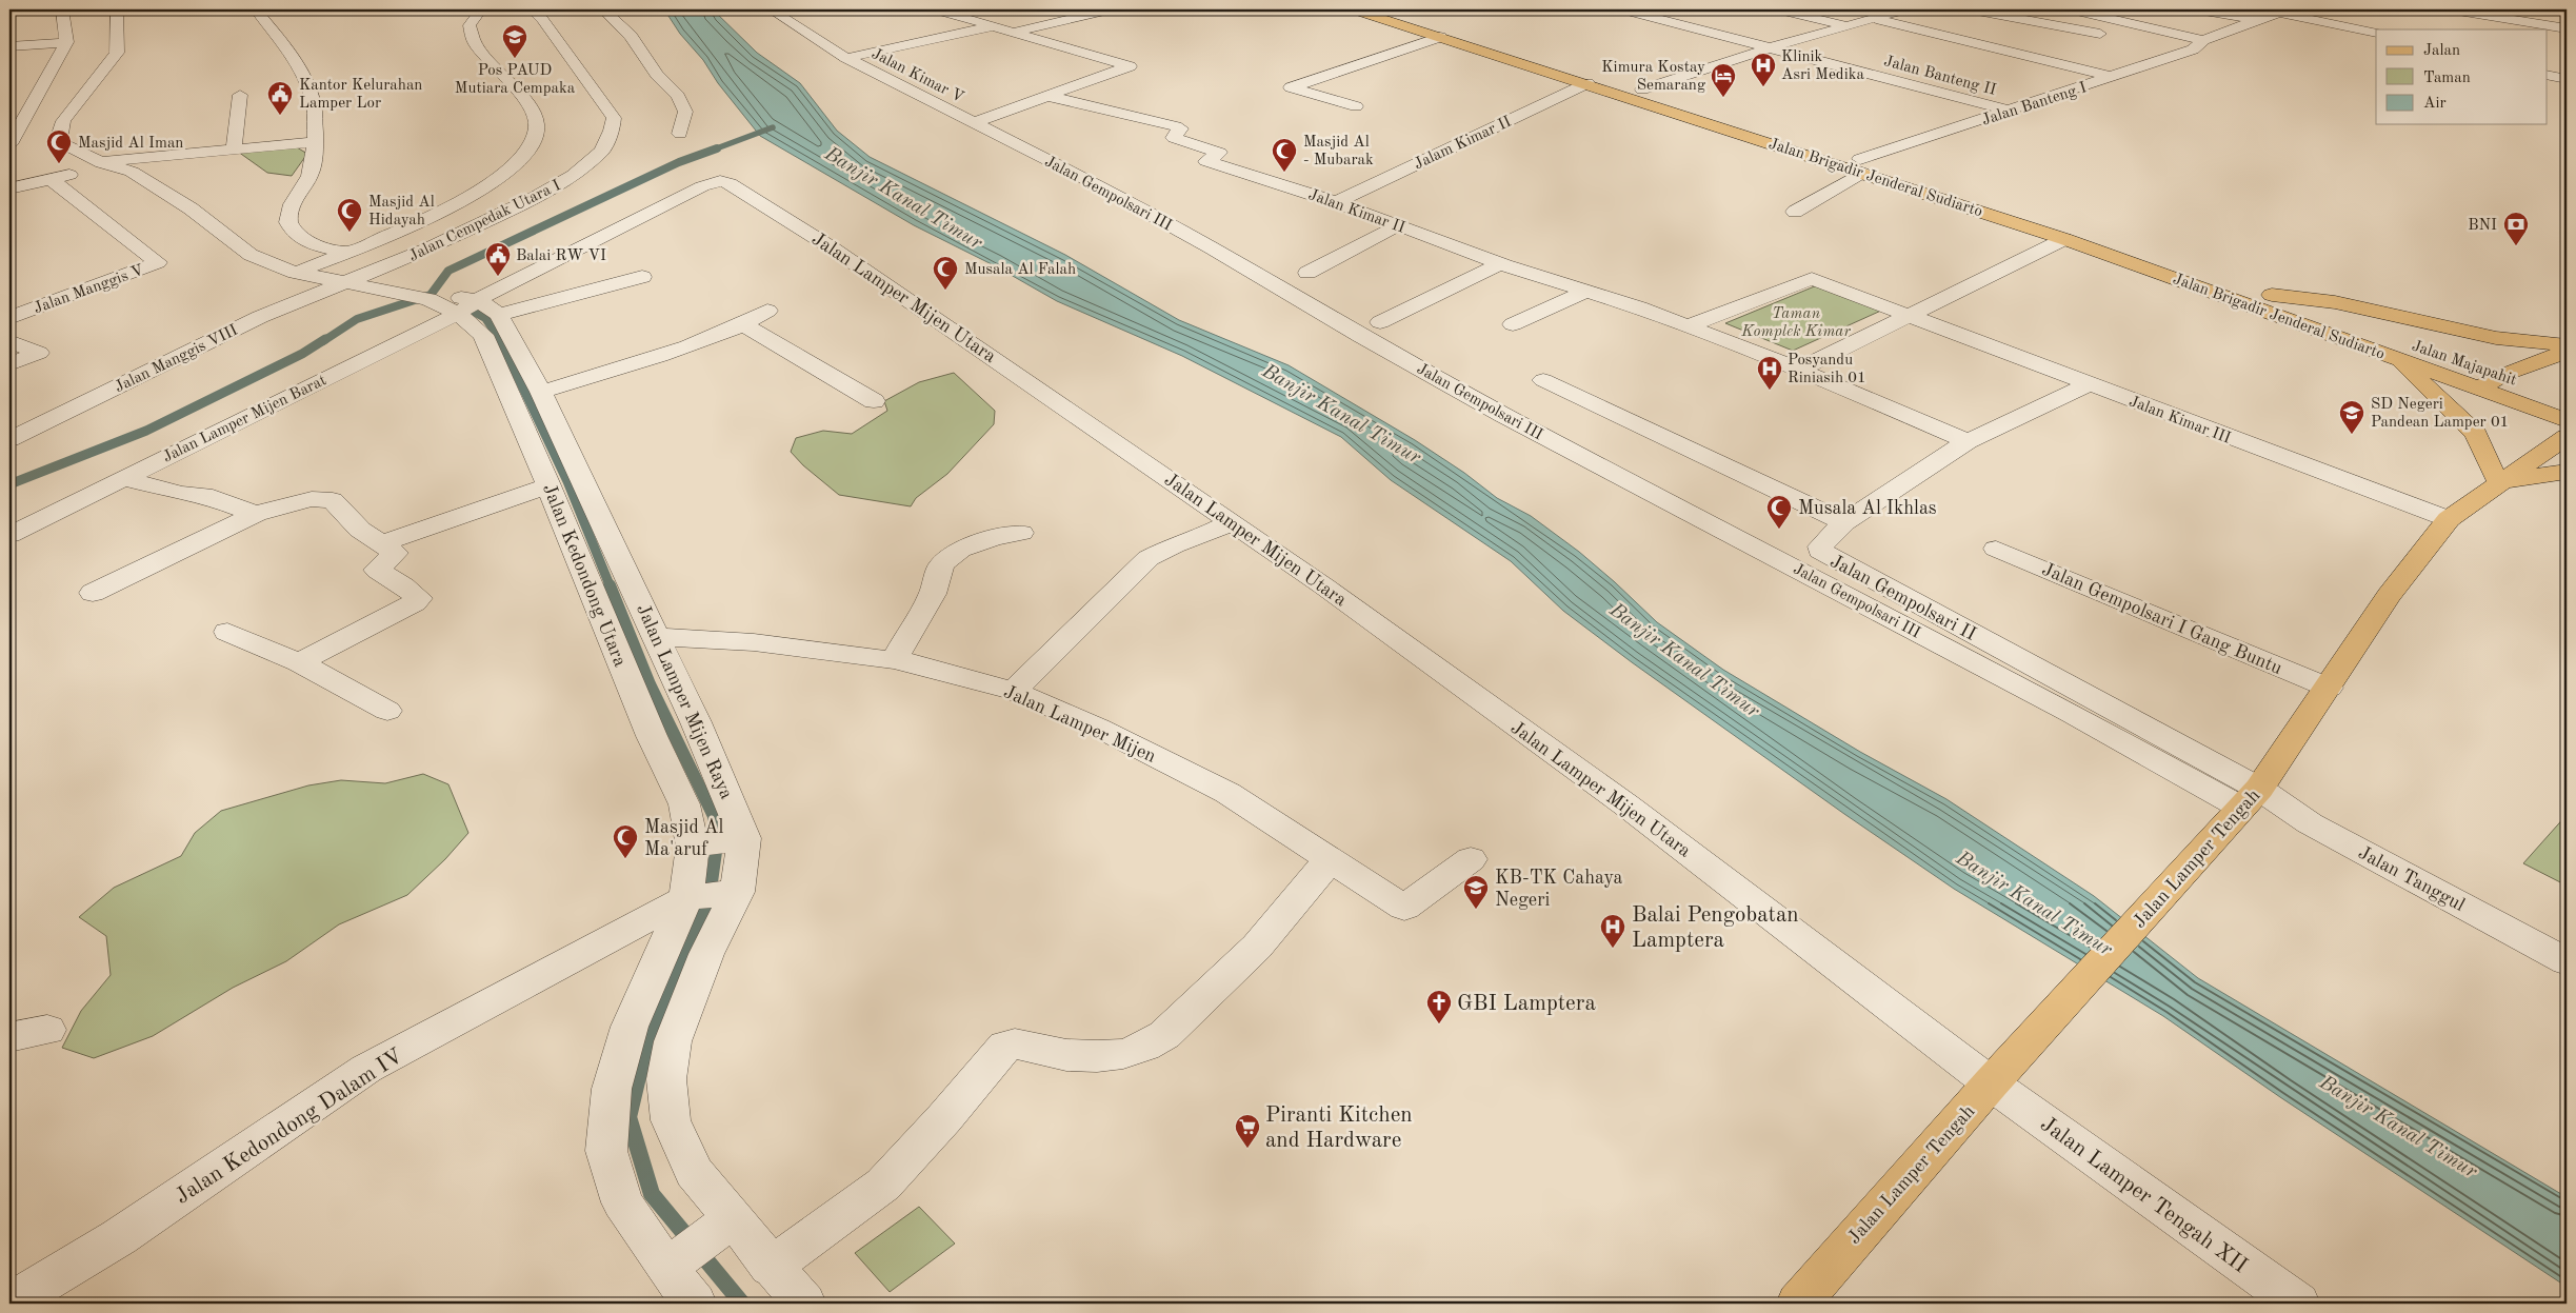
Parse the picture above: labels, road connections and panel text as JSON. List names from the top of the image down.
{
  "streets": {
    "main road": ["Jalan Brigadir Jenderal Sudiarto", "Jalan Majapahit", "Jalan Lamper Tengah"],
    "street": [
      "Jalan Kimar V",
      "Jalan Banteng II",
      "Jalan Banteng I",
      "Jalam Kimar II",
      "Jalan Gempolsari III",
      "Jalan Kimar II",
      "Jalan Cempedak Utara I",
      "Jalan Manggis V",
      "Jalan Lamper Mijen Utara",
      "Jalan Manggis VIII",
      "Jalan Lamper Mijen Barat",
      "Jalan Kimar III",
      "Jalan Kedondong Utara",
      "Jalan Gempolsari II",
      "Jalan Gempolsari I Gang Buntu",
      "Jalan Lamper Mijen Raya",
      "Jalan Lamper Mijen",
      "Jalan Tanggul",
      "Jalan Kedondong Dalam IV",
      "Jalan Lamper Tengah XII"
    ]
  },
  "crossings": [
    ["Jalan Kimar V", "Jalan Gempolsari III"],
    ["Jalan Banteng II", "Jalan Banteng I"],
    ["Jalan Banteng I", "Jalan Brigadir Jenderal Sudiarto"],
    ["Jalam Kimar II", "Jalan Brigadir Jenderal Sudiarto"],
    ["Jalam Kimar II", "Jalan Kimar II"],
    ["Jalan Brigadir Jenderal Sudiarto", "Jalan Majapahit"],
    ["Jalan Gempolsari III", "Jalan Gempolsari II"],
    ["Jalan Gempolsari III", "Jalan Lamper Tengah"],
    ["Jalan Gempolsari III", "Jalan Tanggul"],
    ["Jalan Kimar II", "Jalan Kimar III"],
    ["Jalan Cempedak Utara I", "Jalan Manggis VIII"],
    ["Jalan Lamper Mijen Utara", "Jalan Lamper Mijen Barat"],
    ["Jalan Lamper Mijen Utara", "Jalan Kedondong Utara"],
    ["Jalan Lamper Mijen Utara", "Jalan Lamper Mijen Raya"],
    ["Jalan Lamper Mijen Utara", "Jalan Lamper Tengah"],
    ["Jalan Lamper Mijen Utara", "Jalan Lamper Tengah XII"],
    ["Jalan Lamper Mijen Barat", "Jalan Kedondong Utara"],
    ["Jalan Lamper Mijen Barat", "Jalan Lamper Mijen Raya"],
    ["Jalan Kimar III", "Jalan Lamper Tengah"],
    ["Jalan Kedondong Utara", "Jalan Lamper Mijen Raya"],
    ["Jalan Kedondong Utara", "Jalan Kedondong Dalam IV"],
    ["Jalan Gempolsari II", "Jalan Lamper Tengah"],
    ["Jalan Gempolsari II", "Jalan Tanggul"],
    ["Jalan Gempolsari I Gang Buntu", "Jalan Lamper Tengah"],
    ["Jalan Lamper Mijen Raya", "Jalan Lamper Mijen"],
    ["Jalan Lamper Tengah", "Jalan Tanggul"],
    ["Jalan Lamper Tengah", "Jalan Lamper Tengah XII"]
  ],
  "water": ["Banjir Kanal Timur"],
  "parks": ["Taman Komplek Kimar"],
  "places": {
    "school or university": ["Pos PAUD Mutiara Cempaka", "SD Negeri Pandean Lamper 01", "KB-TK Cahaya Negeri"],
    "hospital": ["Klinik Asri Medika", "Posyandu Riniasih 01", "Balai Pengobatan Lamptera"],
    "hotel": ["Kimura Kostay Semarang"],
    "public building": ["Kantor Kelurahan Lamper Lor", "Balai RW VI"],
    "mosque": [
      "Masjid Al Iman",
      "Masjid Al - Mubarak",
      "Masjid Al Hidayah",
      "Musala Al Falah",
      "Musala Al Ikhlas",
      "Masjid Al Ma'aruf"
    ],
    "bank": ["BNI"],
    "church": ["GBI Lamptera"],
    "supermarket": ["Piranti Kitchen and Hardware"]
  },
  "legend": ["Jalan", "Taman", "Air"]
}
